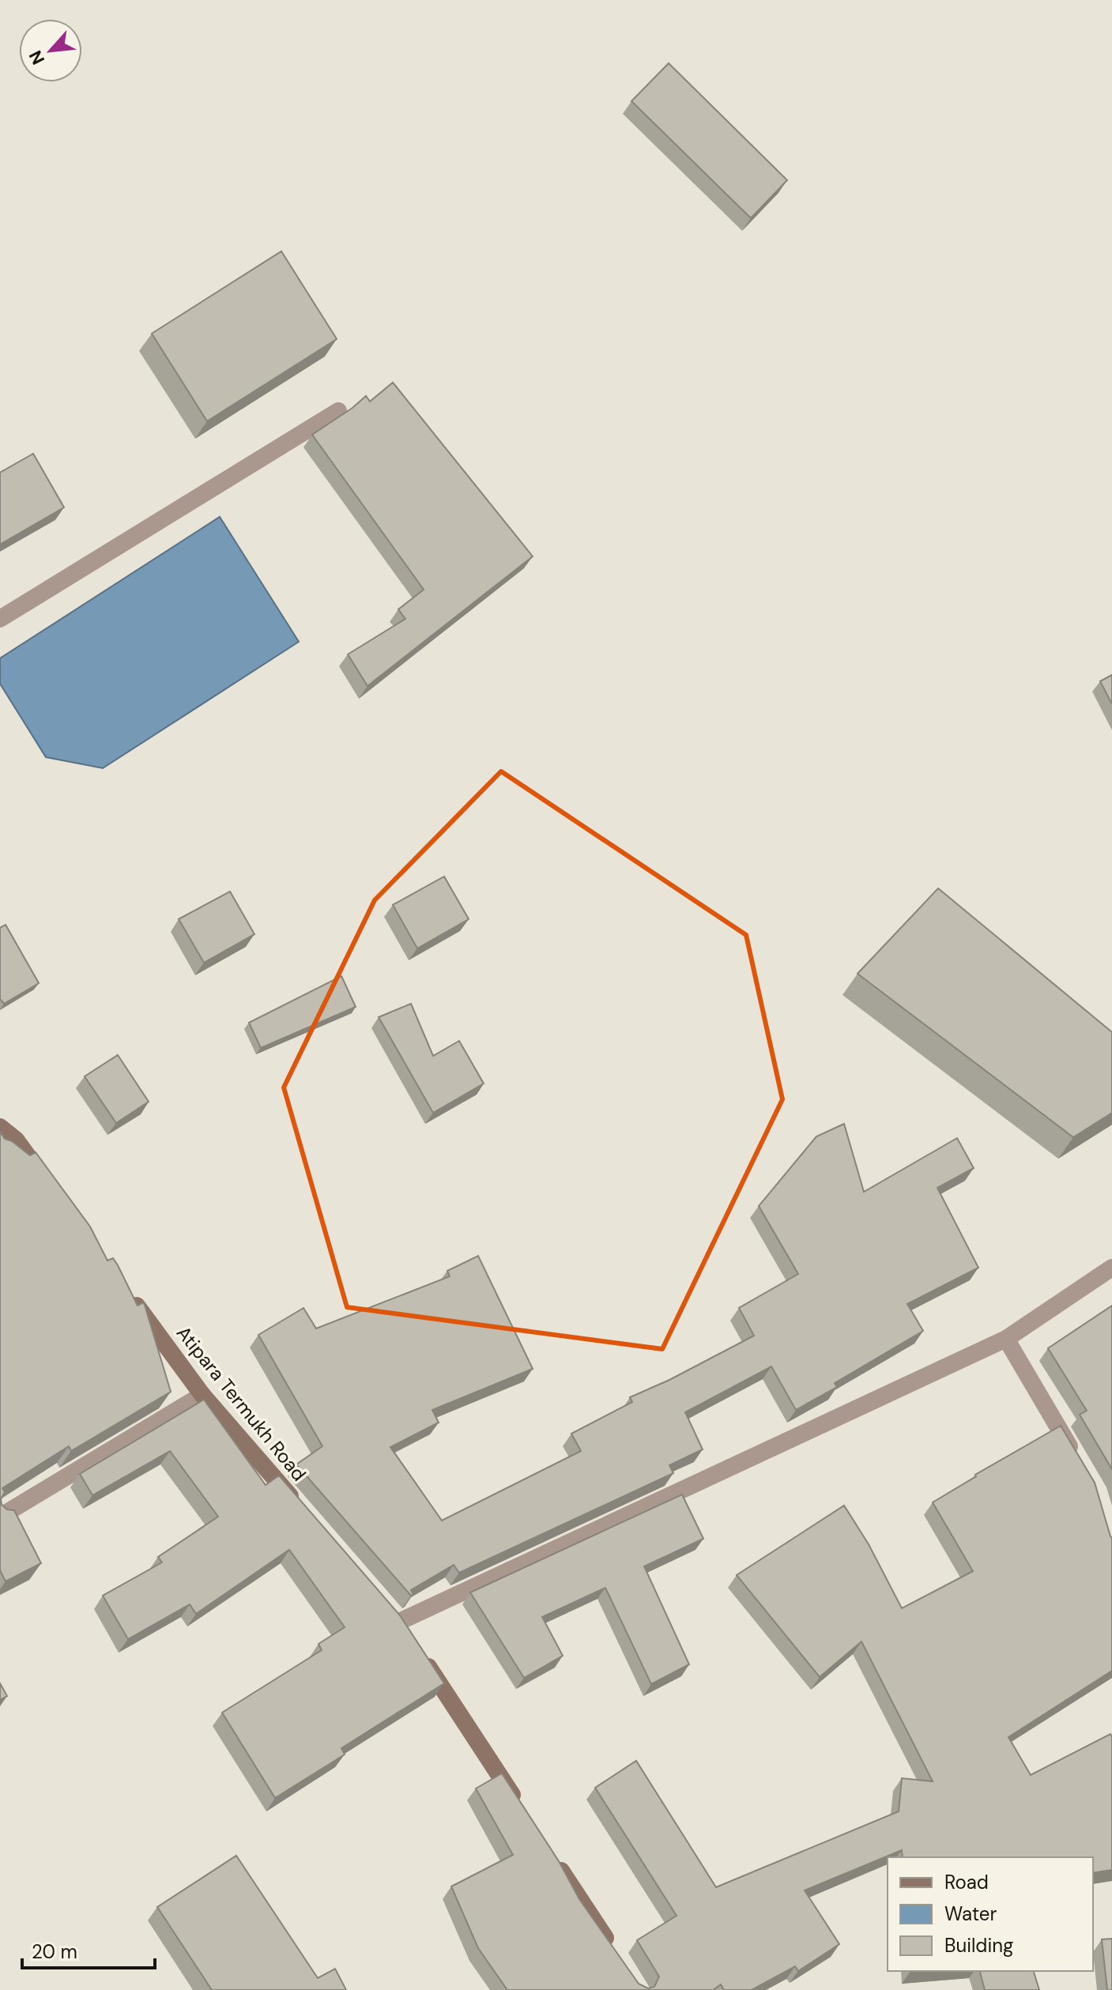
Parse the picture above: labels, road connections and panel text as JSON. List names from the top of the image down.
{
  "streets": {
    "main road": ["Atipara Termukh Road"]
  },
  "legend": ["Road", "Water", "Building"],
  "scale_bar": "20 m",
  "north": "bottom left"
}
